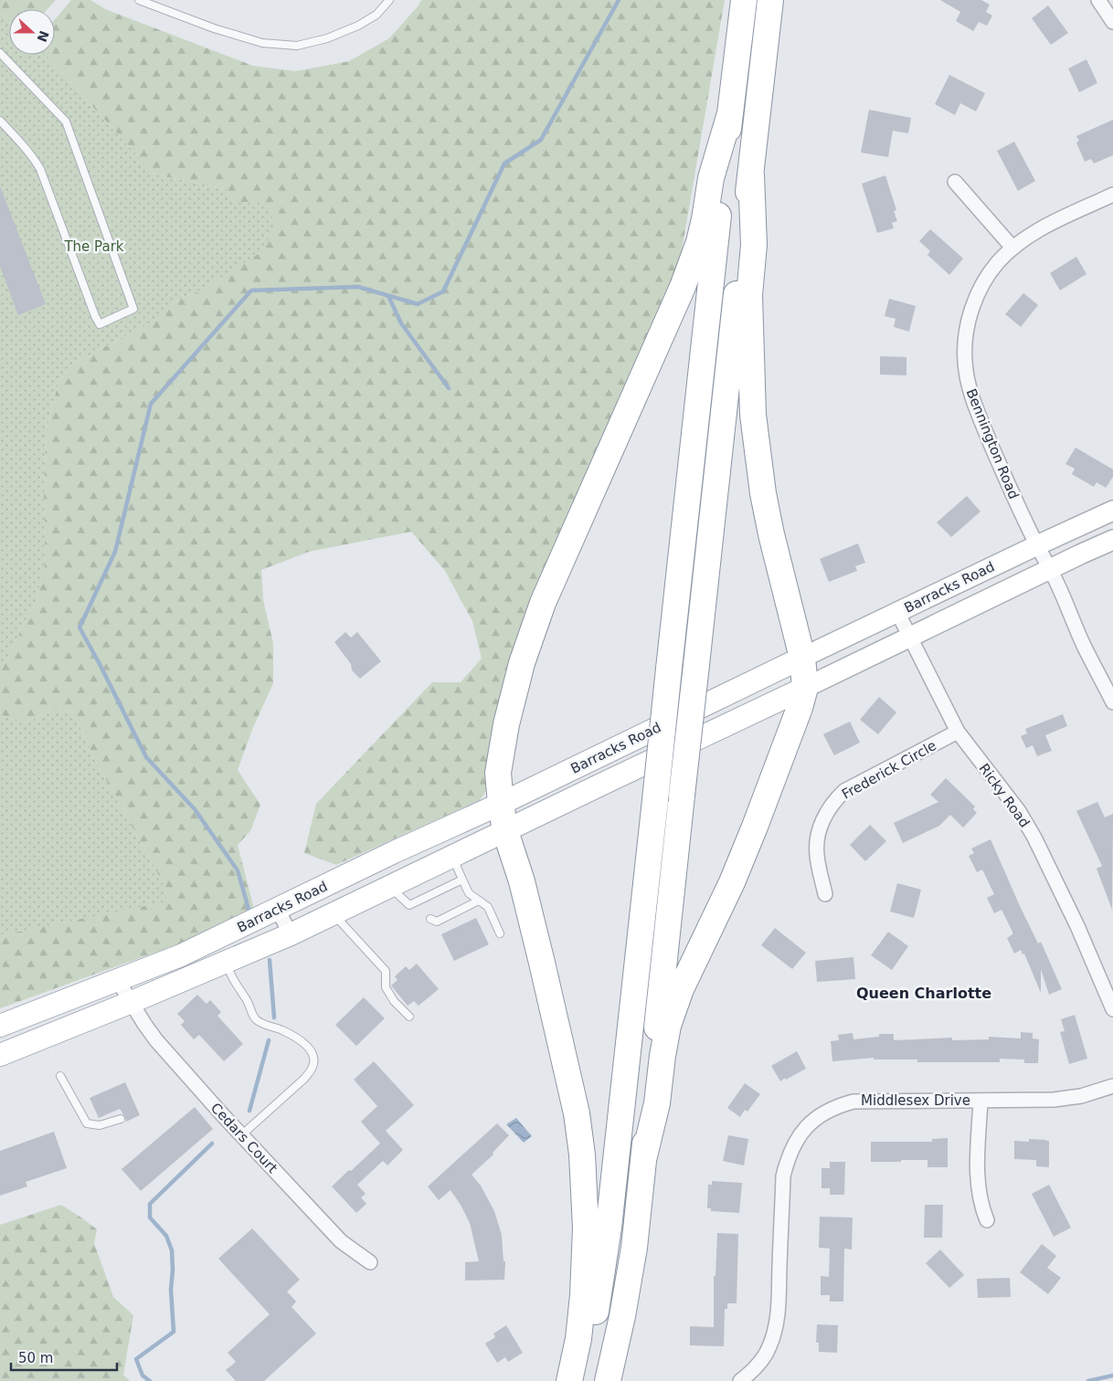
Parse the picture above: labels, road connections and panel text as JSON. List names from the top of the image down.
{
  "streets": {
    "main road": ["Barracks Road"],
    "street": [
      "Bennington Road",
      "Frederick Circle",
      "Ricky Road",
      "Middlesex Drive",
      "Cedars Court"
    ]
  },
  "crossings": [
    ["Bennington Road", "Barracks Road"],
    ["Barracks Road", "Ricky Road"],
    ["Barracks Road", "Cedars Court"],
    ["Frederick Circle", "Ricky Road"]
  ],
  "districts": ["Queen Charlotte"],
  "parks": ["The Park"],
  "scale_bar": "50 m",
  "north": "right"
}
